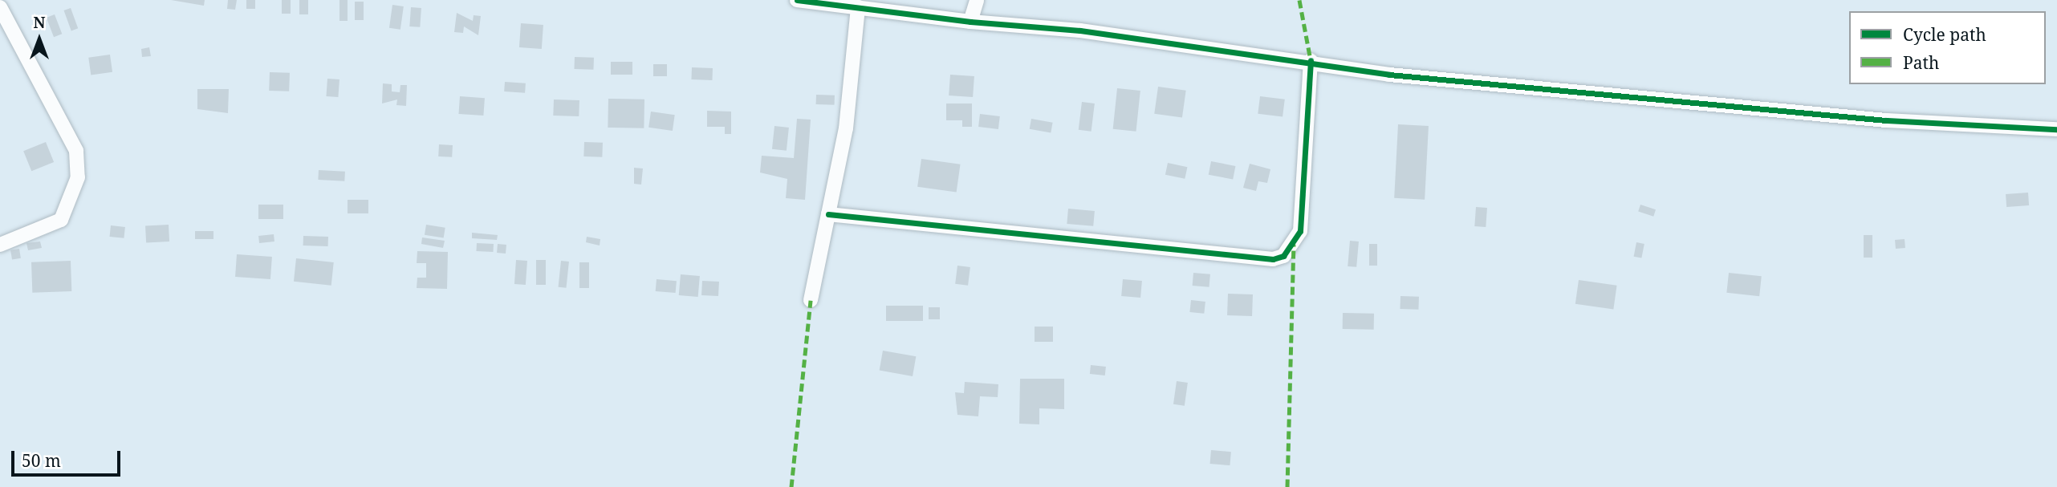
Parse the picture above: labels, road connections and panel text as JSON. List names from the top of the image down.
{
  "legend": ["Cycle path", "Path"],
  "scale_bar": "50 m",
  "north": "top"
}
